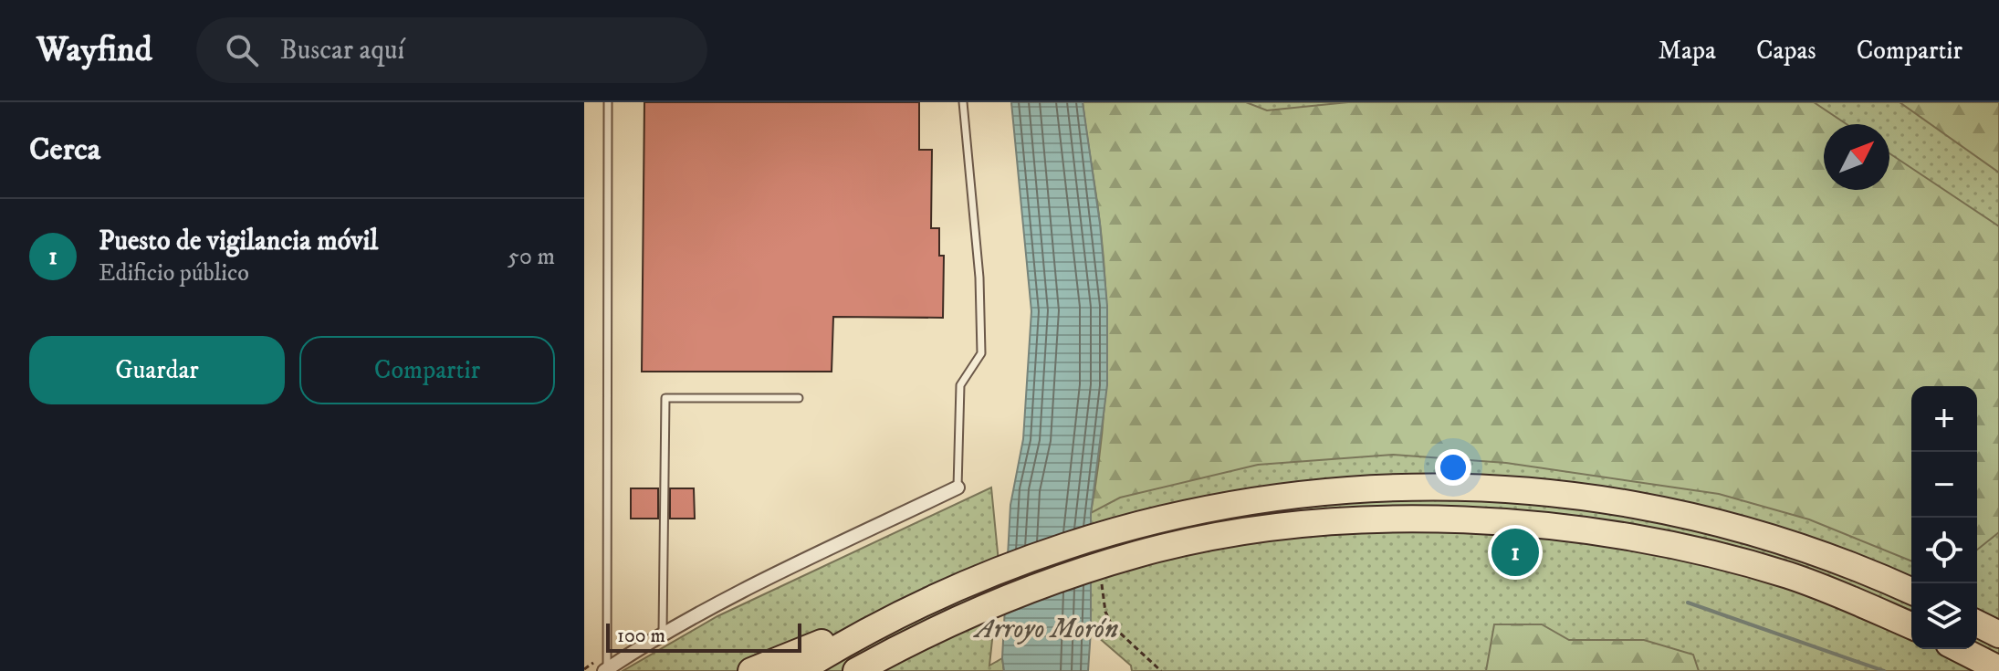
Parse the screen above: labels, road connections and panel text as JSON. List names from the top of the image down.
{
  "water": ["Arroyo Morón"],
  "scale_bar": "100 m",
  "north": "top right",
  "page": {
    "header": "Wayfind",
    "search": "Buscar aquí",
    "nav": ["Mapa", "Capas", "Compartir"],
    "heading": "Cerca",
    "list": [
      {
        "mark": "1",
        "name": "Puesto de vigilancia móvil",
        "note": "Edificio público",
        "value": "50 m"
      }
    ],
    "buttons": ["Guardar", "Compartir"],
    "map_buttons": ["+", "−"],
    "pins": "1",
    "scale": "100 m"
  }
}
